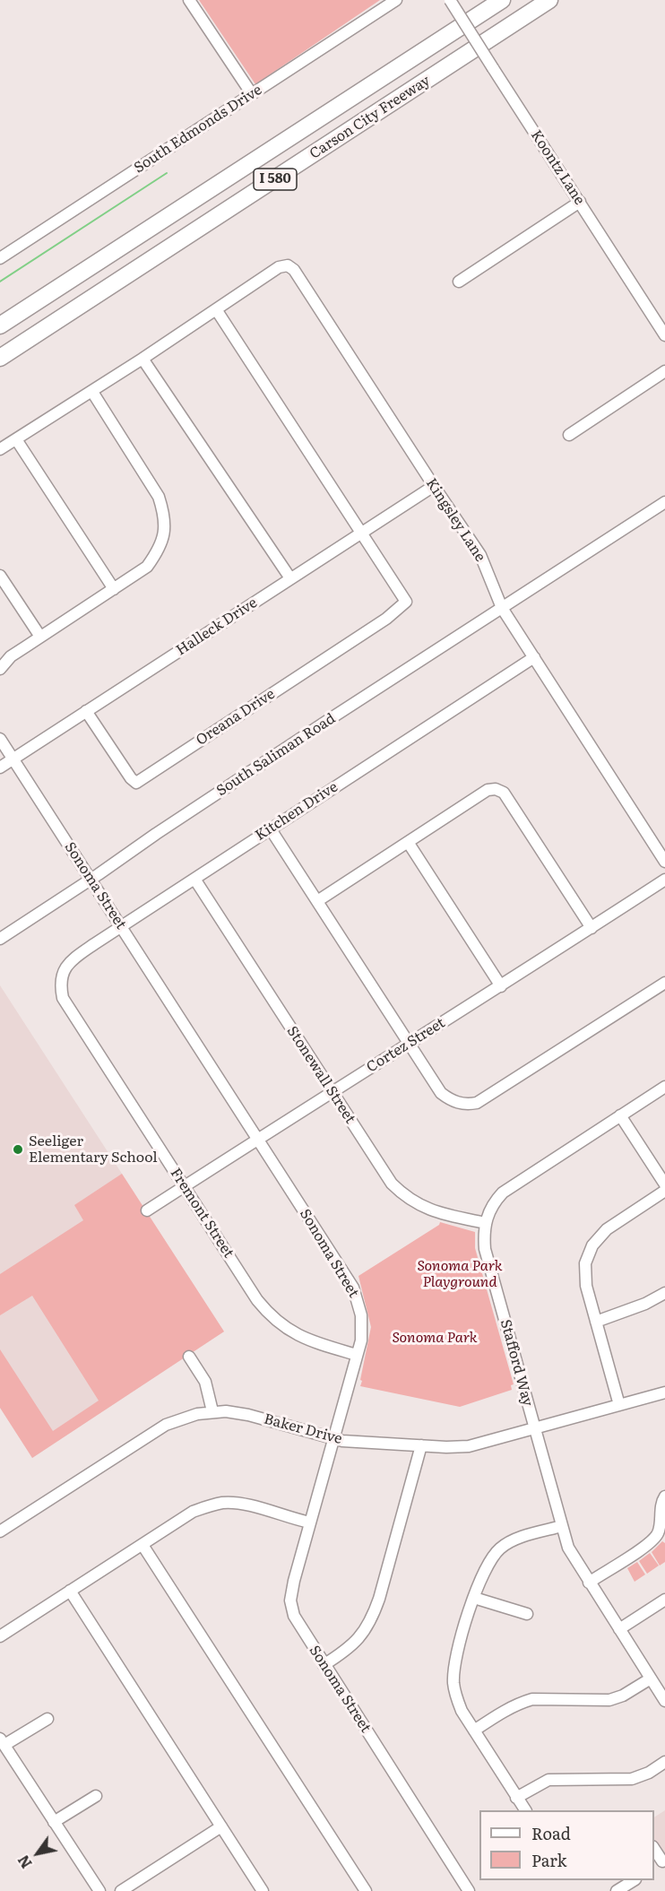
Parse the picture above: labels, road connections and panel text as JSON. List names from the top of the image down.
{
  "streets": {
    "highway": ["Carson City Freeway", "I 580"],
    "street": [
      "South Edmonds Drive",
      "Koontz Lane",
      "Kingsley Lane",
      "Halleck Drive",
      "Oreana Drive",
      "South Saliman Road",
      "Kitchen Drive",
      "Sonoma Street",
      "Cortez Street",
      "Stonewall Street",
      "Fremont Street",
      "Stafford Way",
      "Baker Drive"
    ]
  },
  "crossings": [
    ["Kingsley Lane", "Halleck Drive"],
    ["Kingsley Lane", "South Saliman Road"],
    ["Kingsley Lane", "Kitchen Drive"],
    ["Halleck Drive", "Oreana Drive"],
    ["Halleck Drive", "Sonoma Street"],
    ["South Saliman Road", "Sonoma Street"],
    ["Kitchen Drive", "Sonoma Street"],
    ["Kitchen Drive", "Stonewall Street"],
    ["Kitchen Drive", "Fremont Street"],
    ["Sonoma Street", "Cortez Street"],
    ["Sonoma Street", "Fremont Street"],
    ["Sonoma Street", "Baker Drive"],
    ["Cortez Street", "Stonewall Street"],
    ["Cortez Street", "Fremont Street"],
    ["Stonewall Street", "Stafford Way"],
    ["Stafford Way", "Baker Drive"]
  ],
  "parks": ["Sonoma Park Playground", "Sonoma Park"],
  "places": ["Seeliger Elementary School"],
  "legend": ["Road", "Park"],
  "north": "bottom left"
}
